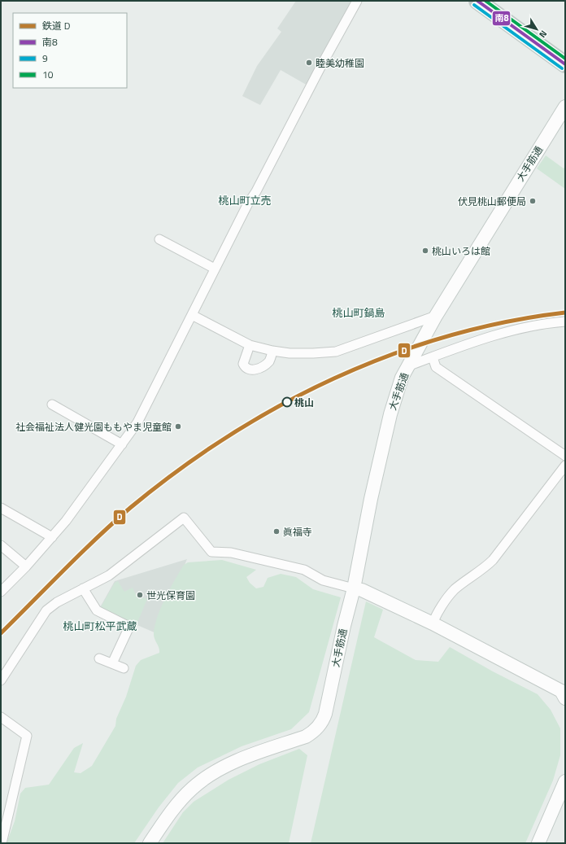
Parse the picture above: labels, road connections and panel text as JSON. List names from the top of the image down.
{
  "streets": {
    "street": ["大手筋通"]
  },
  "districts": ["桃山町立売", "桃山町鍋島", "桃山町松平武蔵"],
  "places": [
    "睦美幼稚園",
    "伏見桃山郵便局",
    "桃山いろは館",
    "桃山",
    "社会福祉法人健光園ももやま児童館",
    "眞福寺",
    "世光保育園"
  ],
  "lines": [
    "transit line 南8",
    "transit line 10",
    "transit line 9",
    "rail line D"
  ],
  "legend": [
    "鉄道 D",
    "南8",
    "9",
    "10"
  ],
  "north": "bottom right"
}
